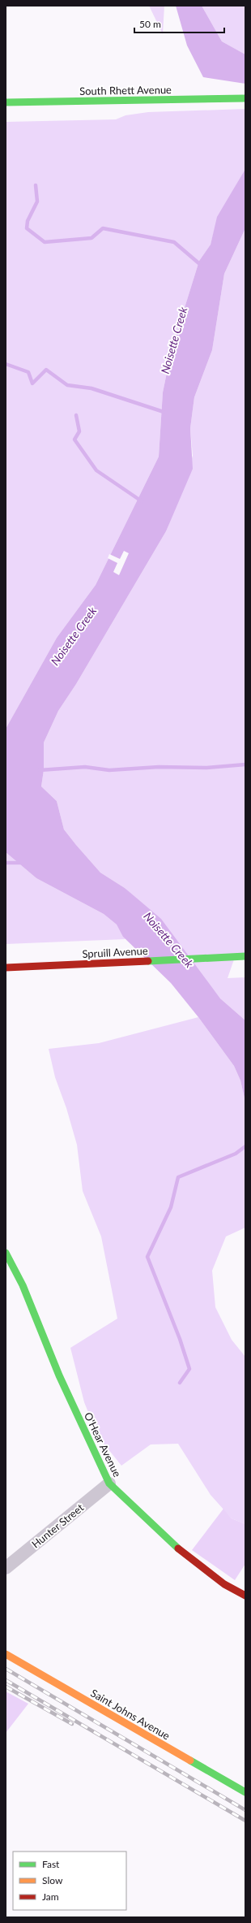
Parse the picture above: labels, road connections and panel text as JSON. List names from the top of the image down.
{
  "streets": {
    "street": [
      "South Rhett Avenue",
      "Spruill Avenue",
      "O'Hear Avenue",
      "Hunter Street",
      "Saint Johns Avenue"
    ]
  },
  "crossings": [
    ["O'Hear Avenue", "Hunter Street"]
  ],
  "water": ["Noisette Creek"],
  "legend": ["Fast", "Slow", "Jam"],
  "scale_bar": "50 m"
}
